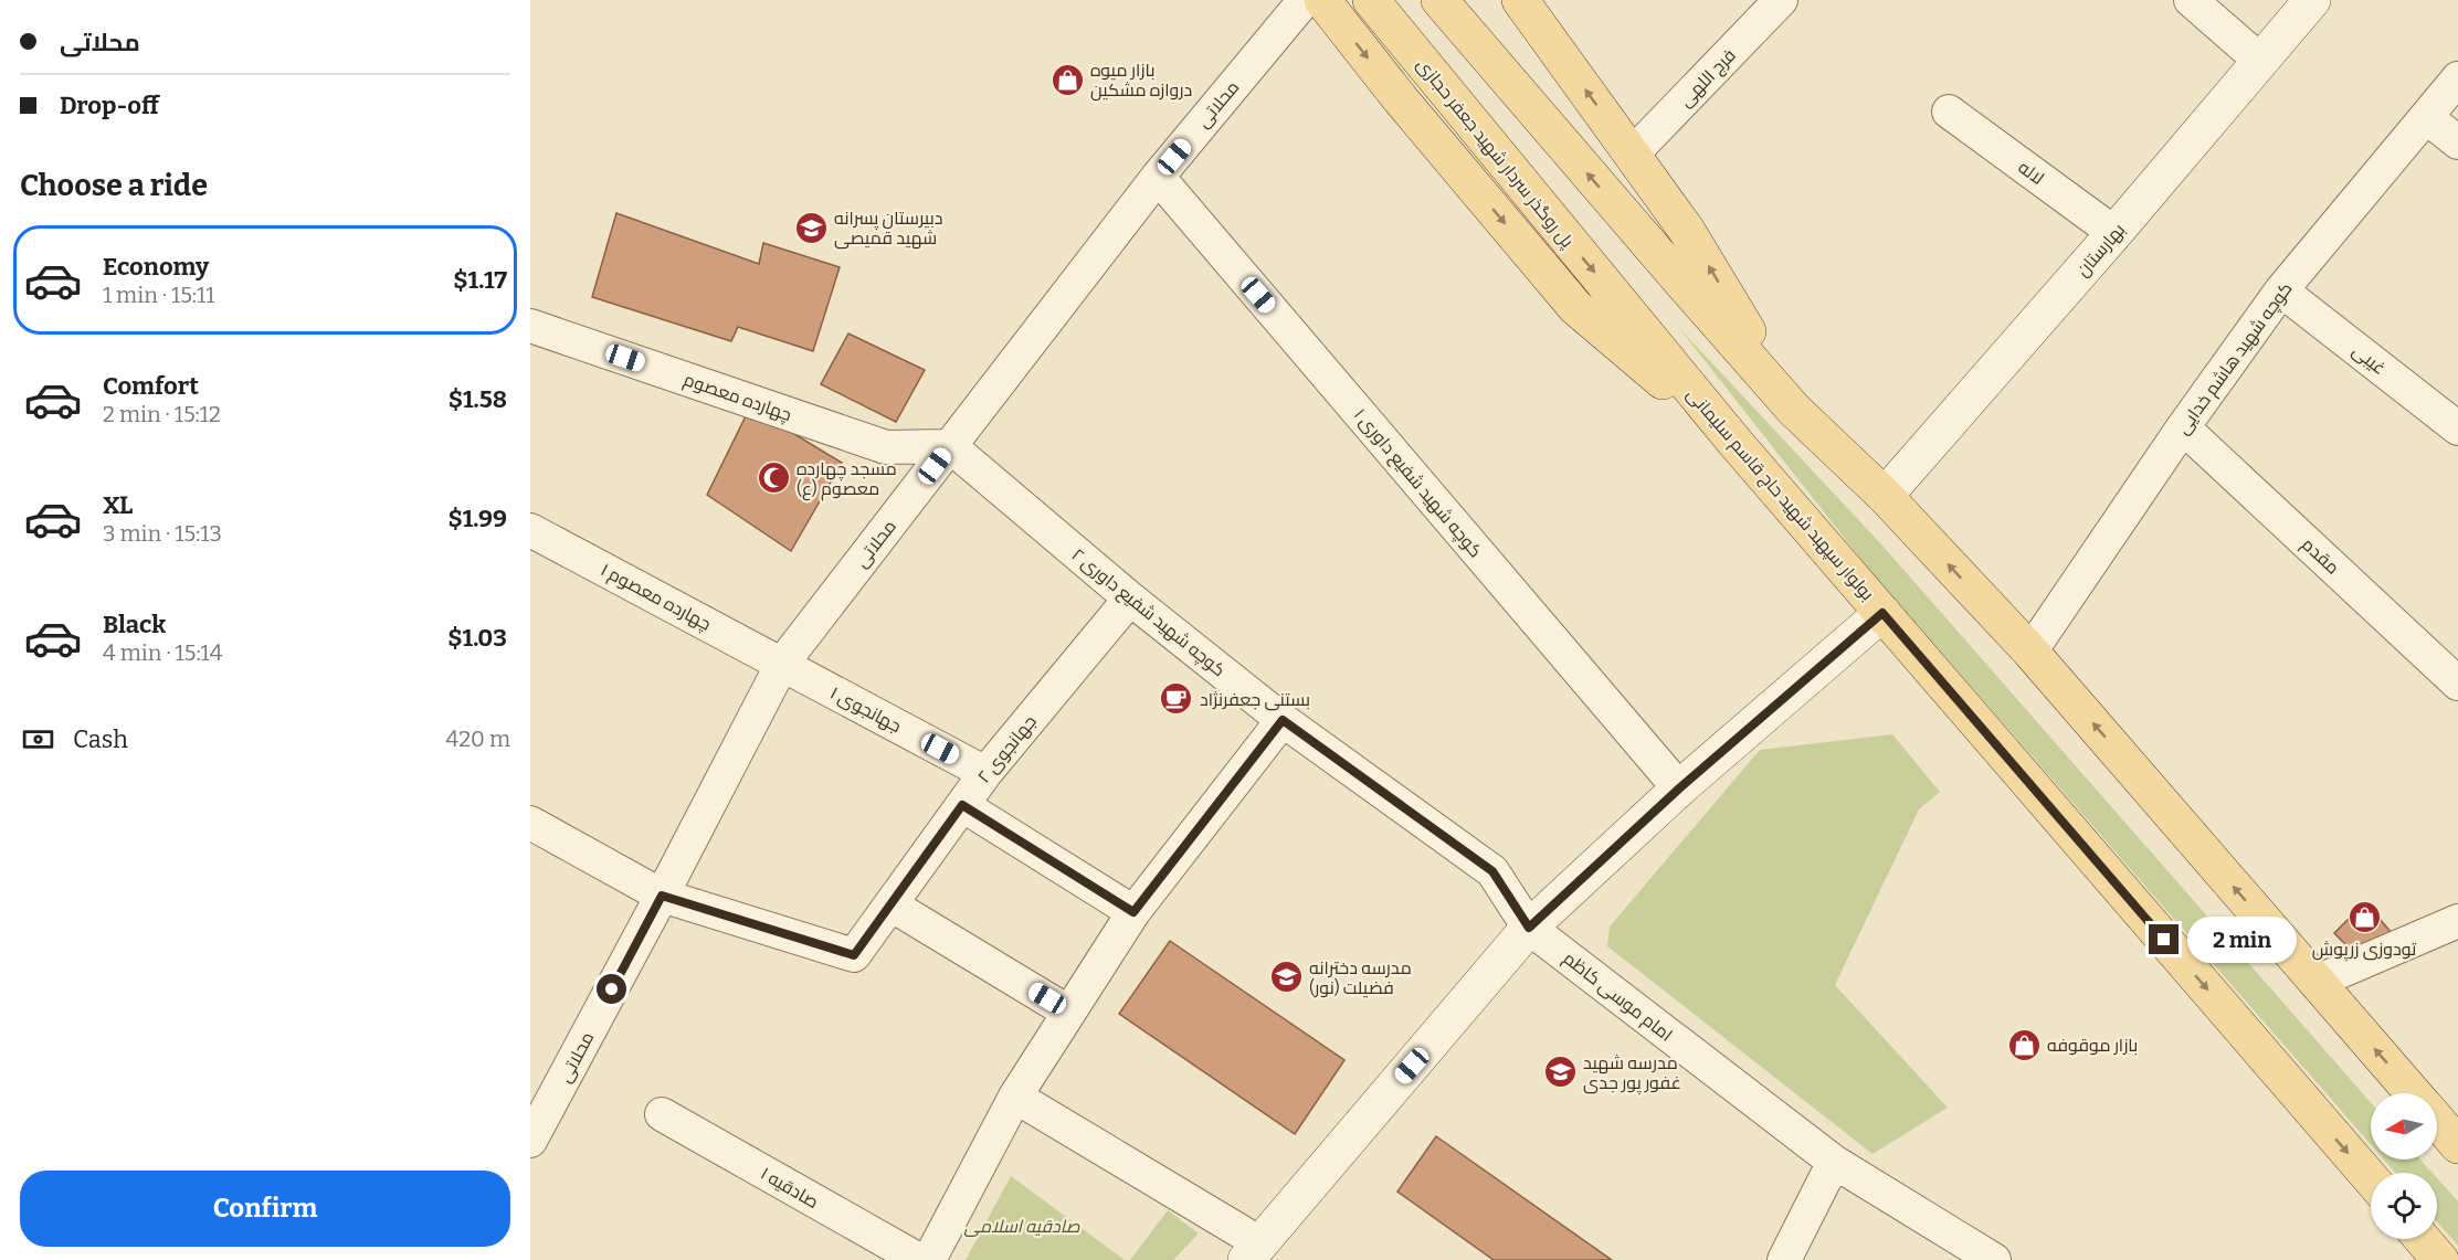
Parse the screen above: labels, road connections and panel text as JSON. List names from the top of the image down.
{
  "streets": {
    "main road": ["پل روگذر سردار شهید جعفر حجازی", "بهارستان", "بولوار سپهبد شهید حاج قاسم سلیمانی"],
    "street": [
      "فرج اللهی",
      "محلاتی",
      "لاله",
      "کوچه شهید هاشم خدایی",
      "غیبی",
      "چهارده معصوم",
      "کوچه شهید شفیع داوری ۱",
      "مقدم",
      "چهارده معصوم ۱",
      "کوچه شهید شفیع داوری ۲",
      "جهانجوی ۱",
      "جهانجوی ۲",
      "امام موسی کاظم",
      "صادقیه ۱"
    ]
  },
  "crossings": [
    ["محلاتی", "چهارده معصوم"],
    ["محلاتی", "کوچه شهید شفیع داوری ۱"],
    ["محلاتی", "چهارده معصوم ۱"],
    ["محلاتی", "کوچه شهید شفیع داوری ۲"],
    ["محلاتی", "جهانجوی ۱"],
    ["محلاتی", "جهانجوی ۲"],
    ["پل روگذر سردار شهید جعفر حجازی", "بولوار سپهبد شهید حاج قاسم سلیمانی"],
    ["لاله", "بهارستان"],
    ["کوچه شهید هاشم خدایی", "غیبی"],
    ["کوچه شهید هاشم خدایی", "مقدم"],
    ["چهارده معصوم", "کوچه شهید شفیع داوری ۲"],
    ["چهارده معصوم ۱", "جهانجوی ۱"],
    ["کوچه شهید شفیع داوری ۲", "جهانجوی ۲"],
    ["کوچه شهید شفیع داوری ۲", "امام موسی کاظم"],
    ["جهانجوی ۱", "جهانجوی ۲"]
  ],
  "parks": ["صادقیه اسلامی"],
  "places": {
    "shop": ["بازار میوه دروازه مشکین", "تودوزی زرپوش", "بازار موقوفه"],
    "school or university": ["دبیرستان پسرانه شهید قمیصی", "مدرسه دخترانه فضیلت (نور)", "مدرسه شهید غفور پور جدی"],
    "mosque": ["مسجد چهارده معصوم (ع)"],
    "cafe": ["بستنی جعفرنژاد"]
  },
  "north": "left",
  "page": {
    "banner": ["محلاتی", "Drop-off"],
    "heading": "Choose a ride",
    "list": [
      {
        "name": "Economy",
        "note": "1 min · 15:11",
        "value": "$1.17"
      },
      {
        "name": "Comfort",
        "note": "2 min · 15:12",
        "value": "$1.58"
      },
      {
        "name": "XL",
        "note": "3 min · 15:13",
        "value": "$1.99"
      },
      {
        "name": "Black",
        "note": "4 min · 15:14",
        "value": "$1.03"
      }
    ],
    "pay": ["Cash", "420 m"],
    "bubble": "2 min",
    "buttons": "Confirm"
  }
}
